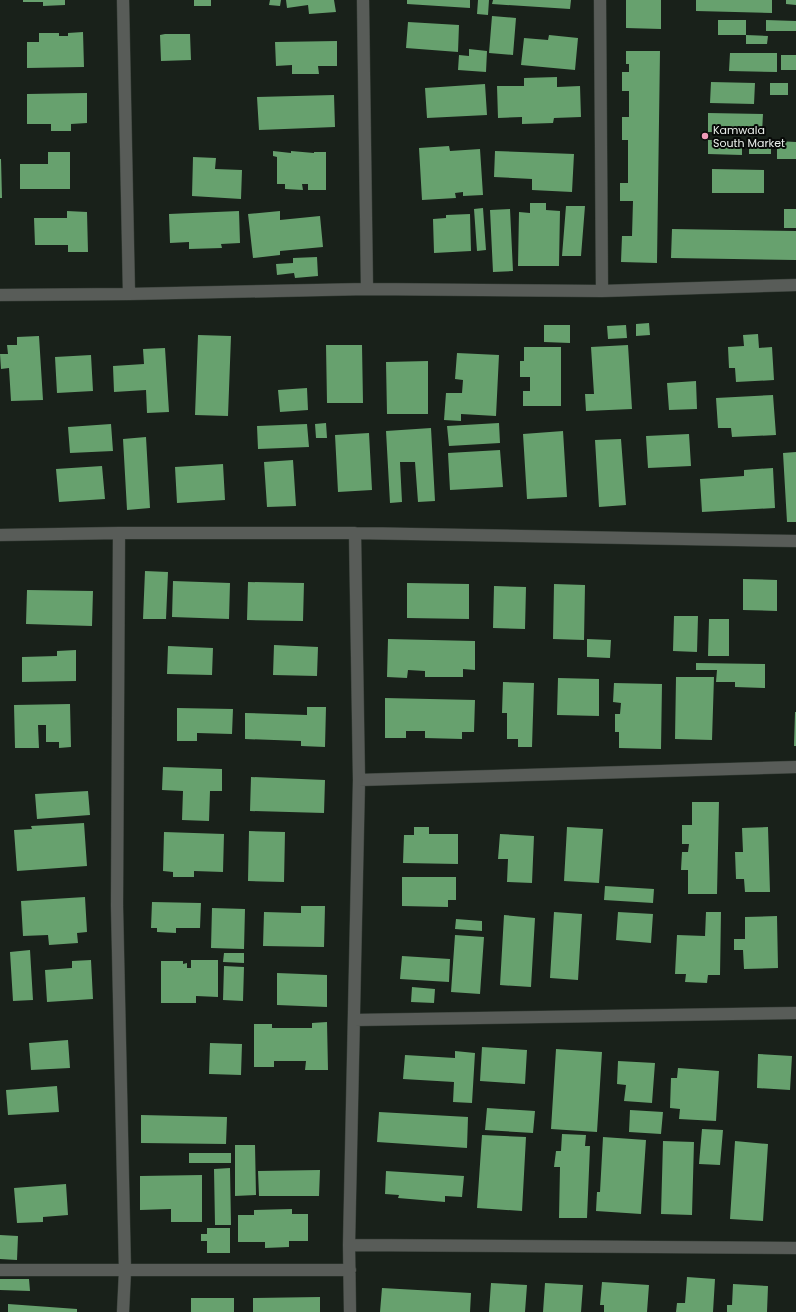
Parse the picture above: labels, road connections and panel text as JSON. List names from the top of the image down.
{
  "places": ["Kamwala South Market"]
}
